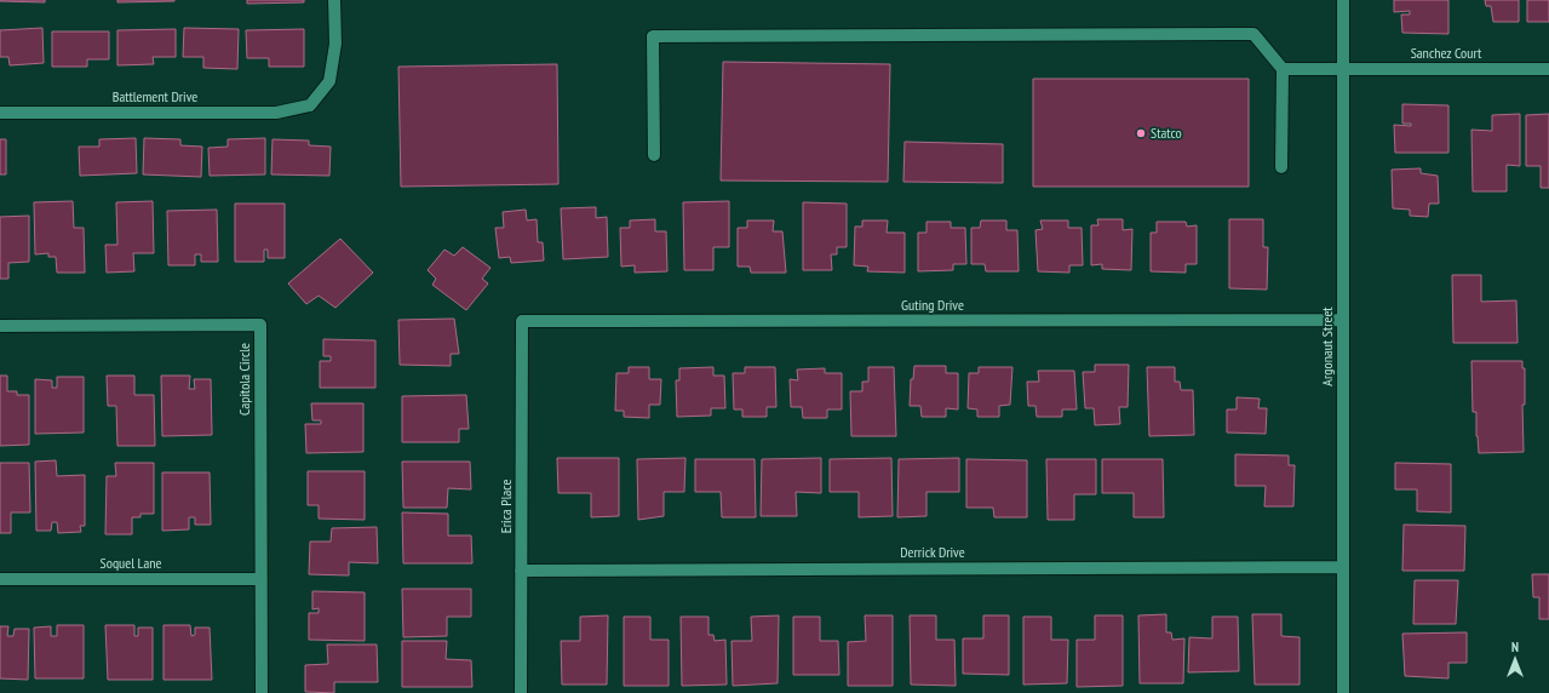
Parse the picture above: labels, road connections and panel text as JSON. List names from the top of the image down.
{
  "streets": {
    "street": [
      "Sanchez Court",
      "Battlement Drive",
      "Guting Drive",
      "Argonaut Street",
      "Capitola Circle",
      "Erica Place",
      "Derrick Drive",
      "Soquel Lane"
    ]
  },
  "crossings": [
    ["Sanchez Court", "Argonaut Street"],
    ["Guting Drive", "Argonaut Street"],
    ["Guting Drive", "Erica Place"],
    ["Argonaut Street", "Derrick Drive"],
    ["Capitola Circle", "Soquel Lane"],
    ["Erica Place", "Derrick Drive"]
  ],
  "places": ["Statco"],
  "north": "top"
}
